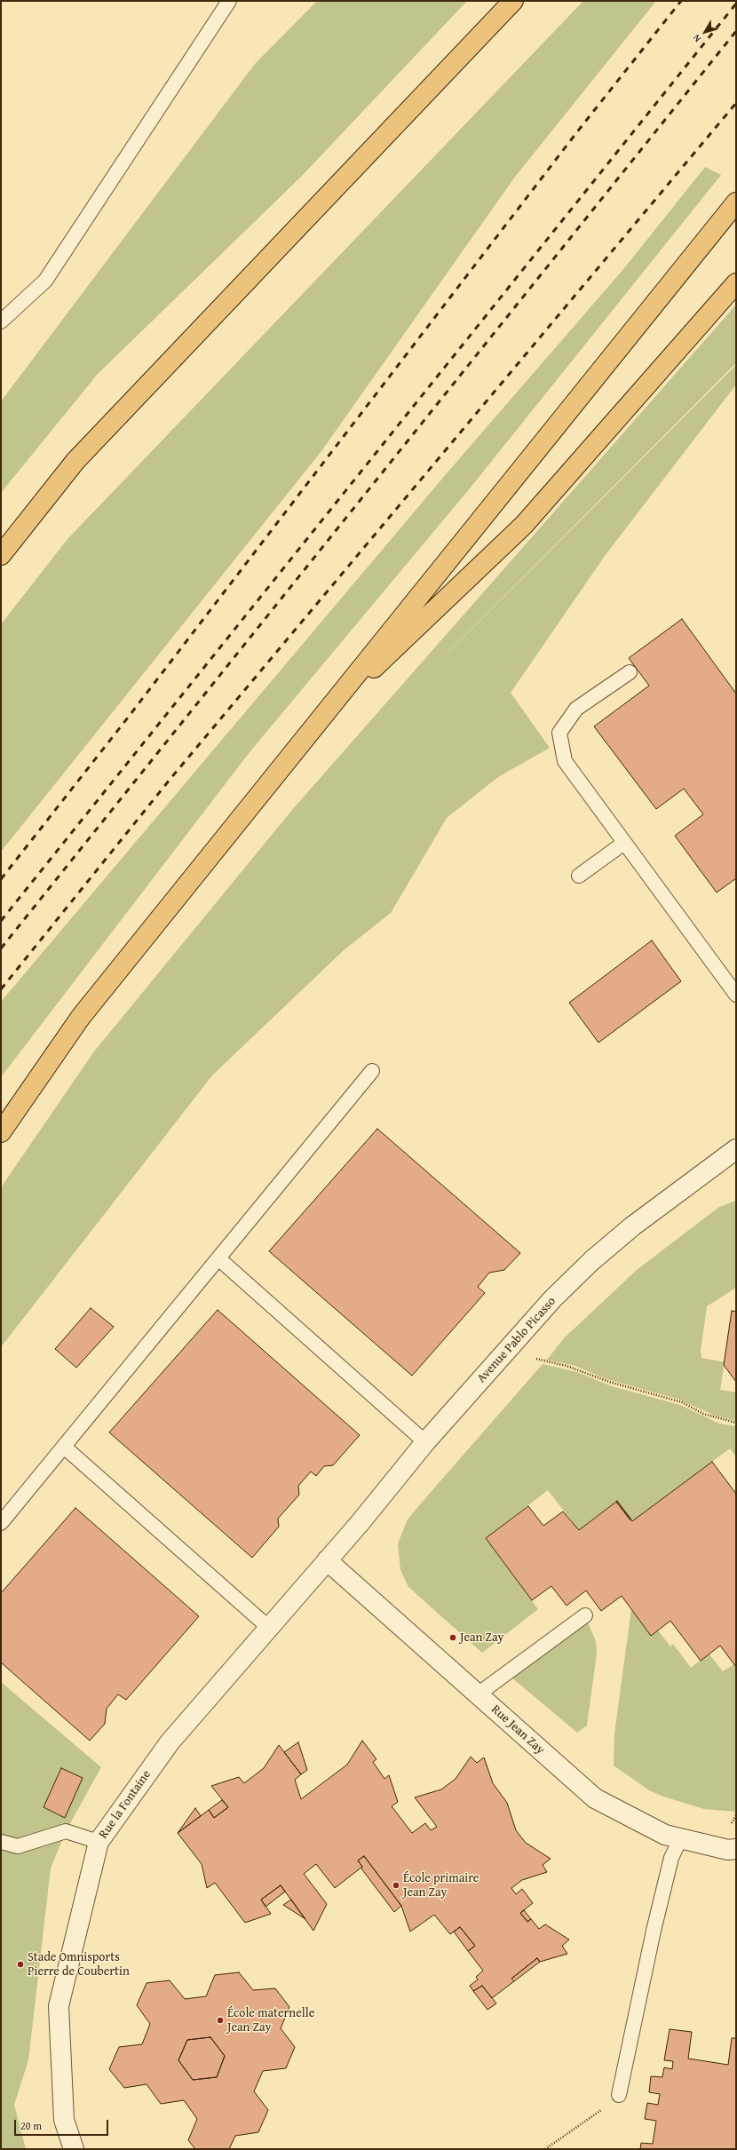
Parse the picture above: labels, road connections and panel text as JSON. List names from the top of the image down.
{
  "streets": {
    "street": ["Avenue Pablo Picasso", "Rue Jean Zay", "Rue la Fontaine"]
  },
  "crossings": [
    ["Avenue Pablo Picasso", "Rue Jean Zay"],
    ["Avenue Pablo Picasso", "Rue la Fontaine"],
    ["Rue Jean Zay", "Rue la Fontaine"]
  ],
  "places": [
    "Jean Zay",
    "École primaire Jean Zay",
    "Stade Omnisports Pierre de Coubertin",
    "École maternelle Jean Zay"
  ],
  "scale_bar": "20 m",
  "north": "bottom left"
}
